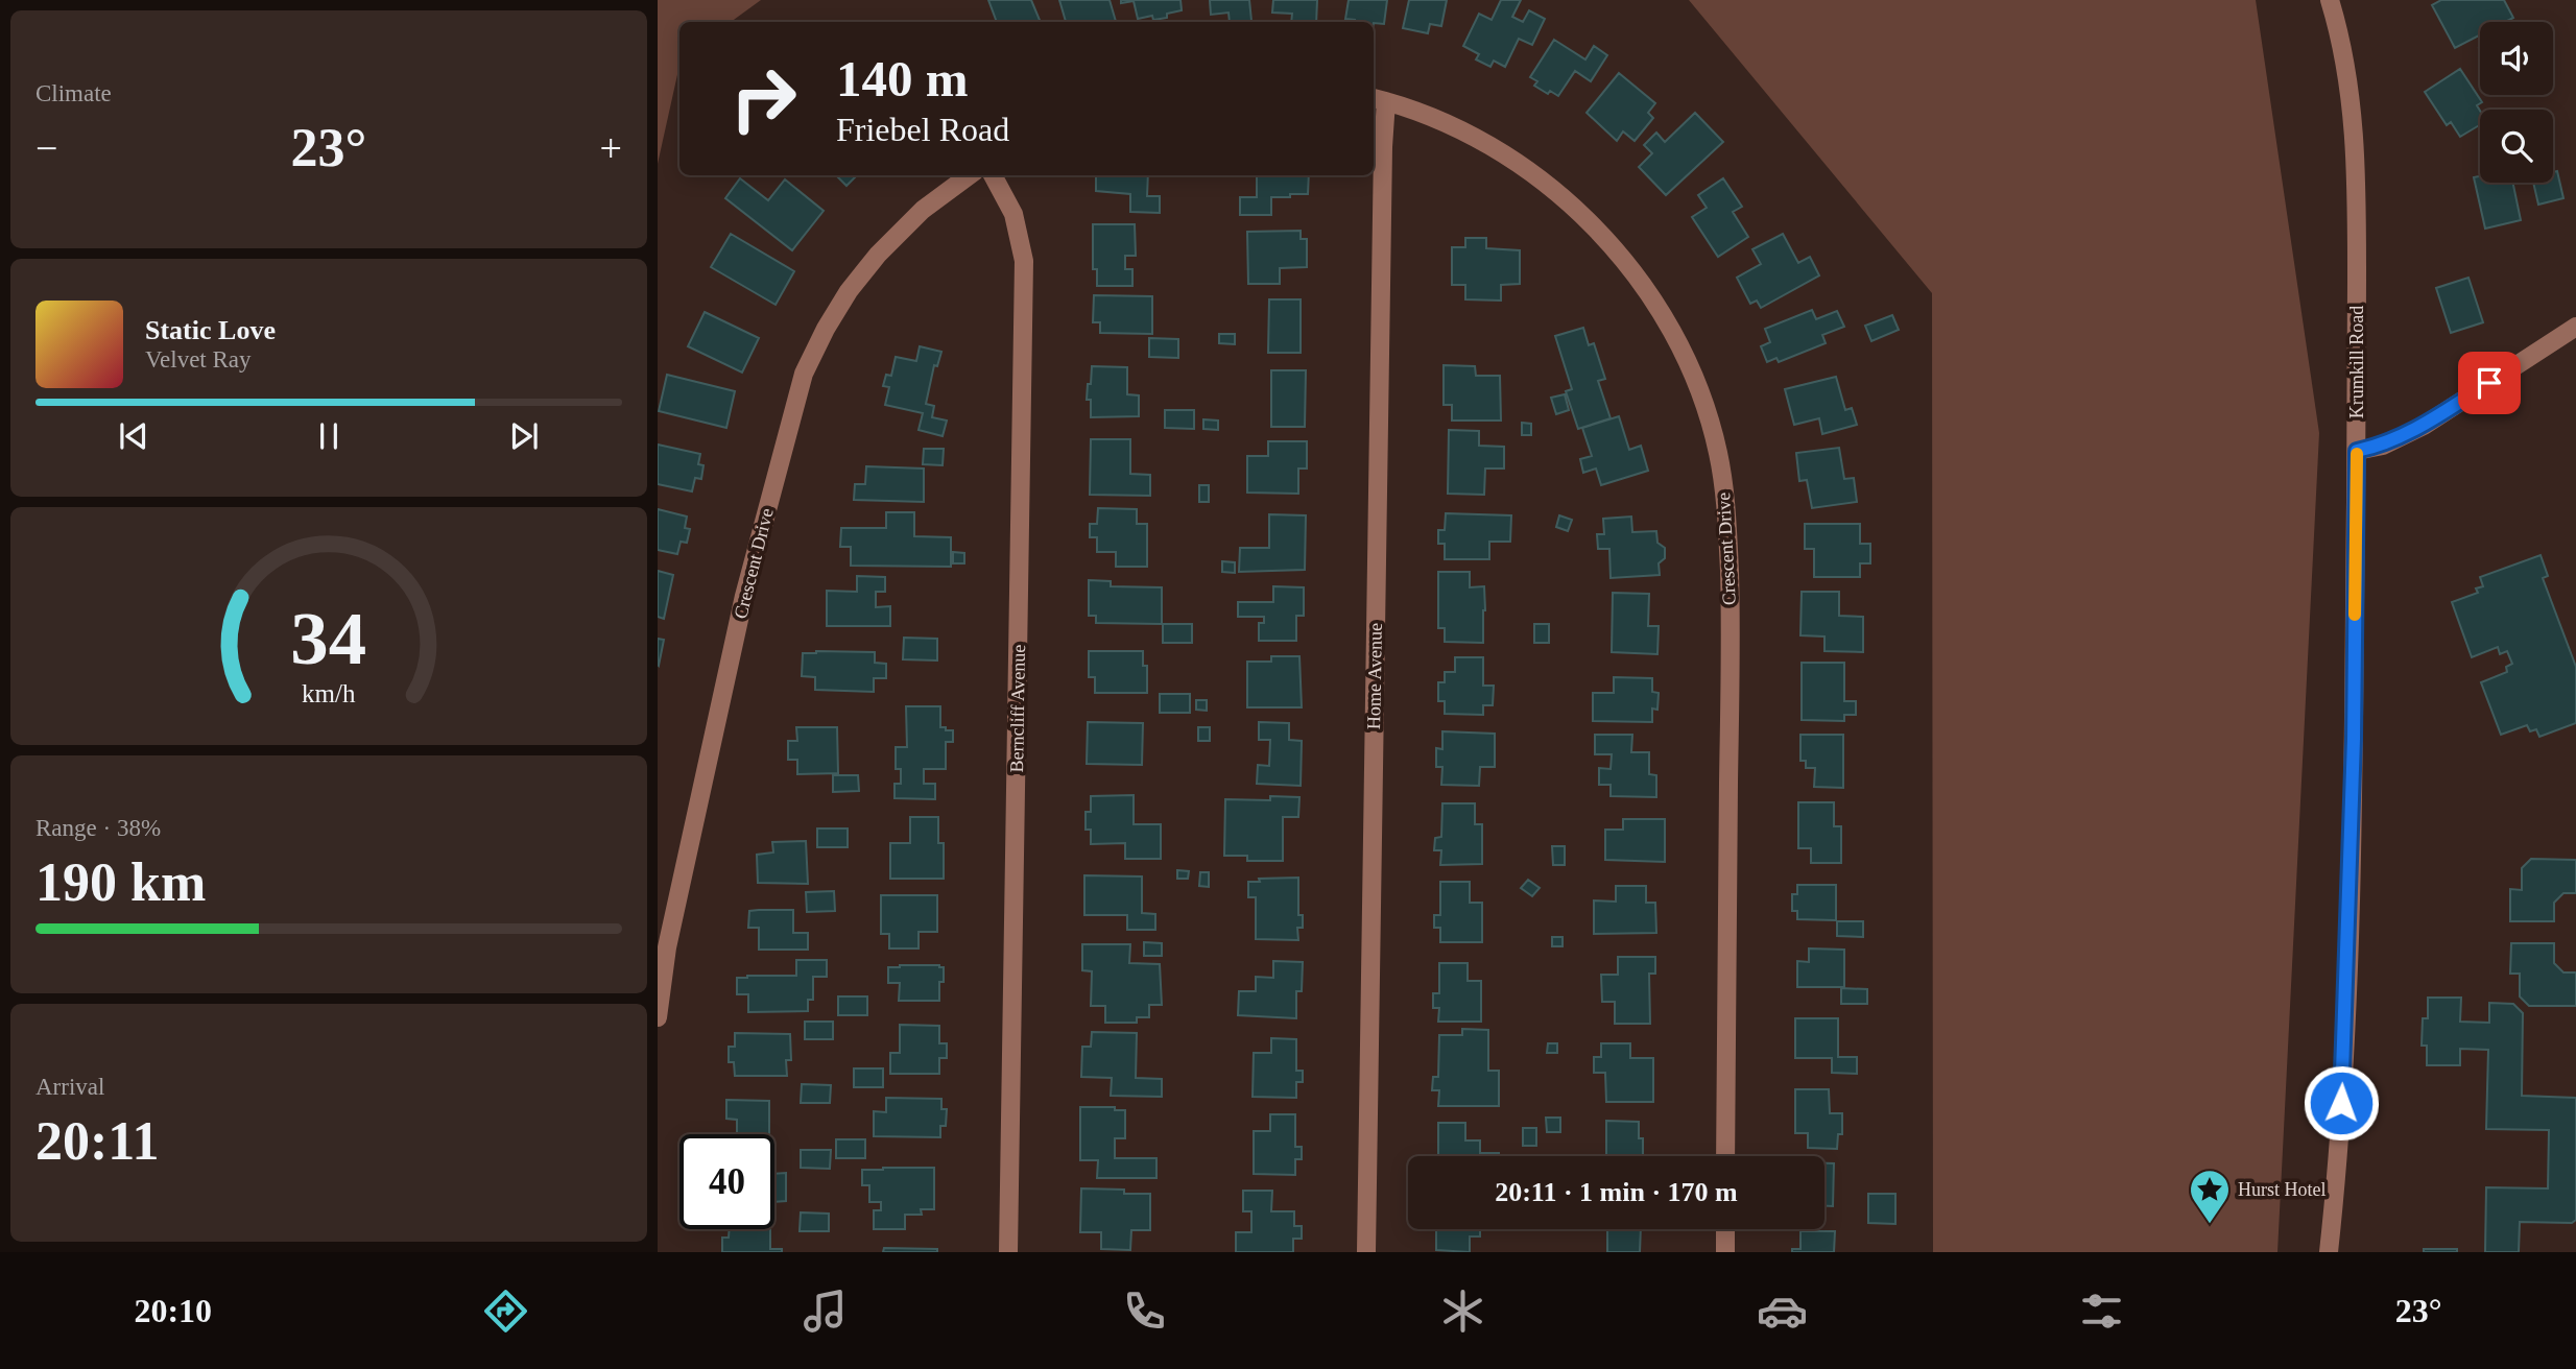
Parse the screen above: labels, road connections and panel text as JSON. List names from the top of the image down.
{
  "streets": {
    "street": [
      "Krumkill Road",
      "Crescent Drive",
      "Home Avenue",
      "Berncliff Avenue"
    ]
  },
  "crossings": [
    ["Crescent Drive", "Home Avenue"]
  ],
  "places": {
    "place": ["Hurst Hotel"]
  },
  "page": {
    "tile": [
      "Climate",
      ["Range · 38%", "190 km"],
      ["Arrival", "20:11"]
    ],
    "turn": ["140 m", "Friebel Road"],
    "heat": ["−", "23°", "+"],
    "song": ["Static Love", "Velvet Ray"],
    "limit": "40",
    "trip": "20:11 · 1 min · 170 m",
    "tabs": ["20:10", "23°"],
    "gauge": ["34", "km/h"]
  }
}
